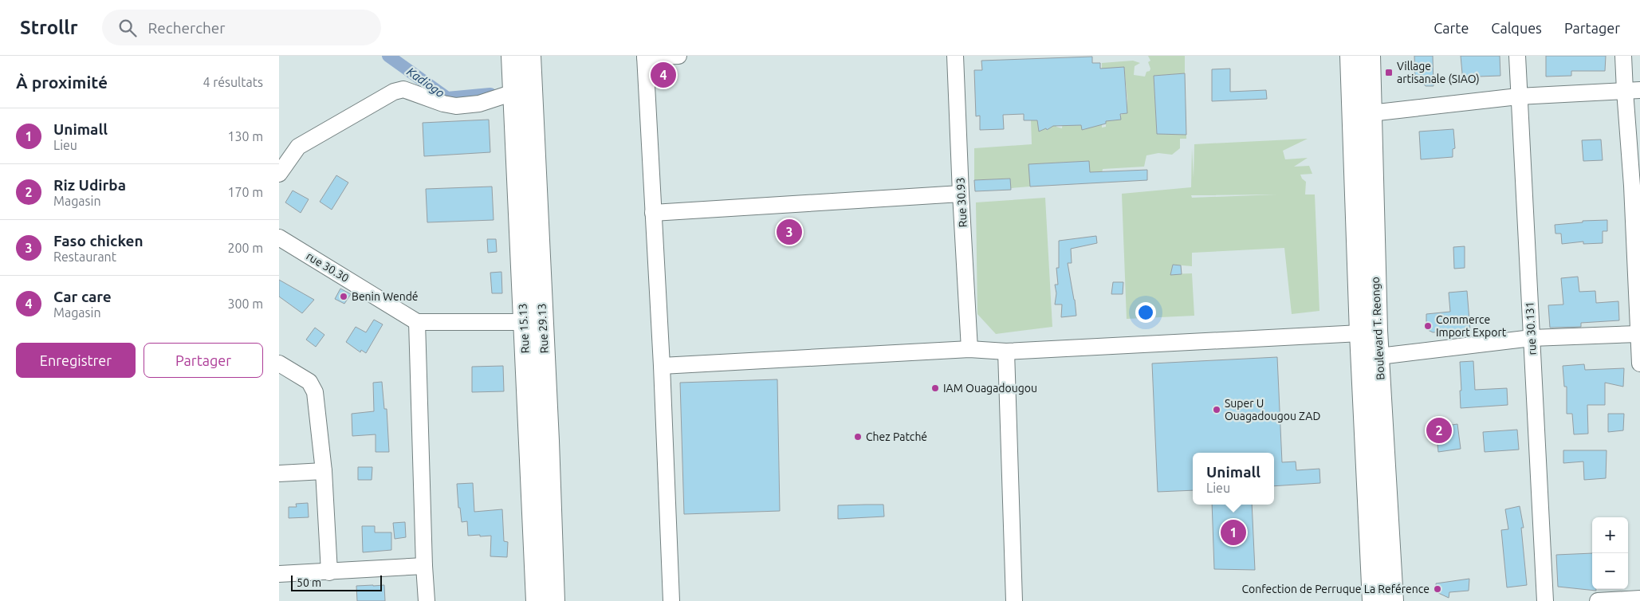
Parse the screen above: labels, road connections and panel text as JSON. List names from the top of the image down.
{
  "streets": {
    "main road": ["Rue 15.13", "Rue 29.13", "Boulevard T. Reongo"],
    "street": ["Rue 30.93", "rue 30.30", "rue 30.131"]
  },
  "water": ["Kadiogo"],
  "places": {
    "transit": ["Village artisanale (SIAO)"],
    "other": [
      "Benin Wendé",
      "Commerce Import Export",
      "IAM Ouagadougou",
      "Super U Ouagadougou ZAD",
      "Chez Patché",
      "Confection de Perruque La Reférence"
    ]
  },
  "scale_bar": "50 m",
  "page": {
    "header": "Strollr",
    "search": "Rechercher",
    "nav": ["Carte", "Calques", "Partager"],
    "heading": ["À proximité", "4 résultats"],
    "pins": [
      "4",
      "3",
      "2",
      "1"
    ],
    "list": [
      {
        "mark": "1",
        "name": "Unimall",
        "note": "Lieu",
        "value": "130 m"
      },
      {
        "mark": "2",
        "name": "Riz Udirba",
        "note": "Magasin",
        "value": "170 m"
      },
      {
        "mark": "3",
        "name": "Faso chicken",
        "note": "Restaurant",
        "value": "200 m"
      },
      {
        "mark": "4",
        "name": "Car care",
        "note": "Magasin",
        "value": "300 m"
      }
    ],
    "buttons": ["Enregistrer", "Partager"],
    "popup": ["Unimall", "Lieu"],
    "map_buttons": ["+", "−"],
    "scale": "50 m"
  }
}
